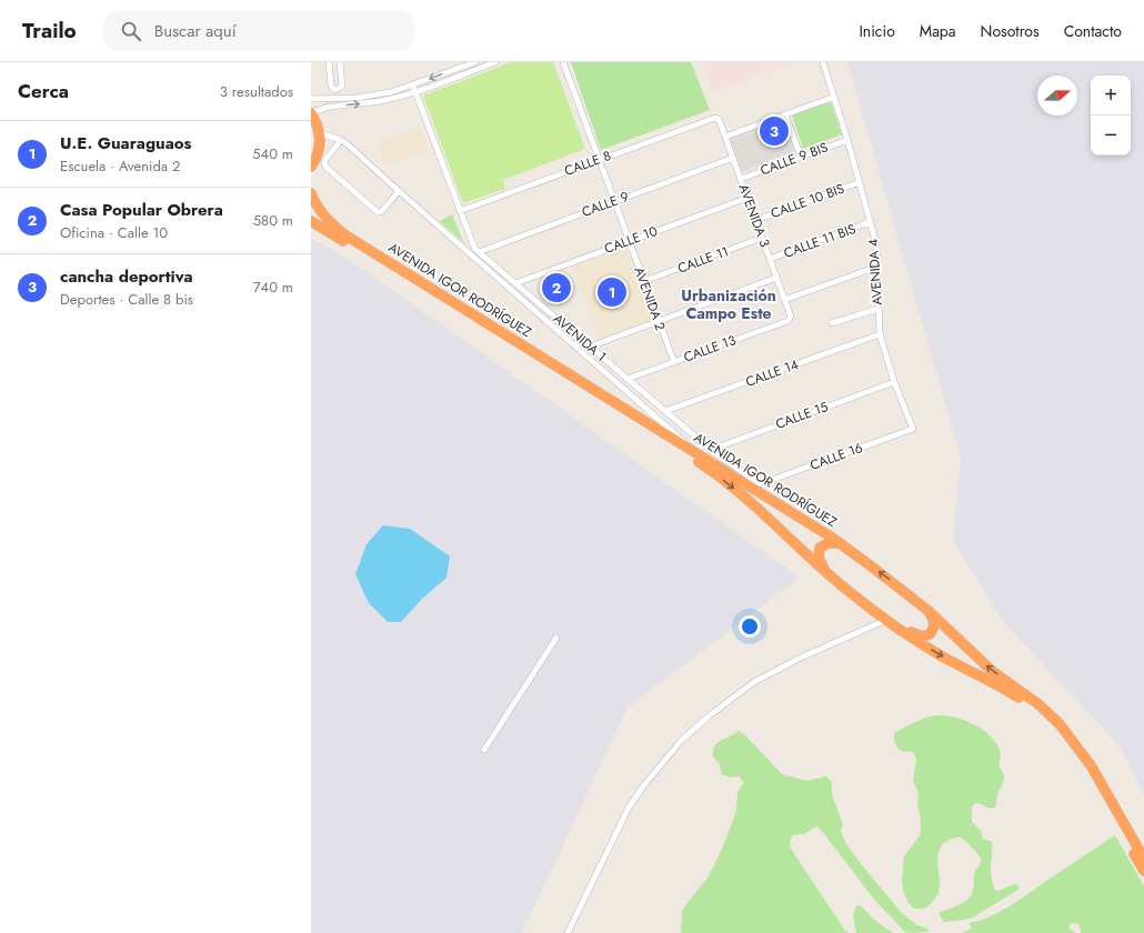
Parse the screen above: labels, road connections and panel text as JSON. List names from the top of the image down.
{
  "streets": {
    "highway": ["AVENIDA IGOR RODRÍGUEZ"],
    "street": [
      "CALLE 9 BIS",
      "CALLE 8",
      "CALLE 10 BIS",
      "CALLE 9",
      "AVENIDA 3",
      "CALLE 10",
      "CALLE 11 BIS",
      "CALLE 11",
      "AVENIDA 4",
      "AVENIDA 2",
      "AVENIDA 1",
      "CALLE 13",
      "CALLE 14",
      "CALLE 15",
      "CALLE 16"
    ]
  },
  "crossings": [
    ["CALLE 9 BIS", "AVENIDA 3"],
    ["CALLE 9 BIS", "AVENIDA 4"],
    ["CALLE 8", "AVENIDA 3"],
    ["CALLE 8", "AVENIDA 2"],
    ["CALLE 8", "AVENIDA 1"],
    ["CALLE 10 BIS", "AVENIDA 3"],
    ["CALLE 10 BIS", "AVENIDA 4"],
    ["CALLE 9", "AVENIDA 3"],
    ["CALLE 9", "AVENIDA 2"],
    ["CALLE 9", "AVENIDA 1"],
    ["AVENIDA 3", "CALLE 10"],
    ["AVENIDA 3", "CALLE 11 BIS"],
    ["AVENIDA 3", "CALLE 11"],
    ["AVENIDA 3", "CALLE 13"],
    ["CALLE 10", "AVENIDA 2"],
    ["CALLE 10", "AVENIDA 1"],
    ["CALLE 11 BIS", "AVENIDA 4"],
    ["CALLE 11", "AVENIDA 2"],
    ["AVENIDA 4", "CALLE 14"],
    ["AVENIDA 4", "CALLE 15"],
    ["AVENIDA 4", "CALLE 16"],
    ["AVENIDA 2", "CALLE 13"],
    ["AVENIDA 1", "CALLE 13"],
    ["AVENIDA 1", "CALLE 14"],
    ["AVENIDA 1", "CALLE 15"],
    ["AVENIDA 1", "CALLE 16"]
  ],
  "districts": ["Urbanización Campo Este"],
  "north": "right",
  "page": {
    "header": "Trailo",
    "search": "Buscar aquí",
    "nav": [
      "Inicio",
      "Mapa",
      "Nosotros",
      "Contacto"
    ],
    "heading": ["Cerca", "3 resultados"],
    "map_buttons": ["+", "−"],
    "pins": ["3", "2", "1"],
    "list": [
      {
        "mark": "1",
        "name": "U.E. Guaraguaos",
        "note": "Escuela · Avenida 2",
        "value": "540 m"
      },
      {
        "mark": "2",
        "name": "Casa Popular Obrera",
        "note": "Oficina · Calle 10",
        "value": "580 m"
      },
      {
        "mark": "3",
        "name": "cancha deportiva",
        "note": "Deportes · Calle 8 bis",
        "value": "740 m"
      }
    ]
  }
}
